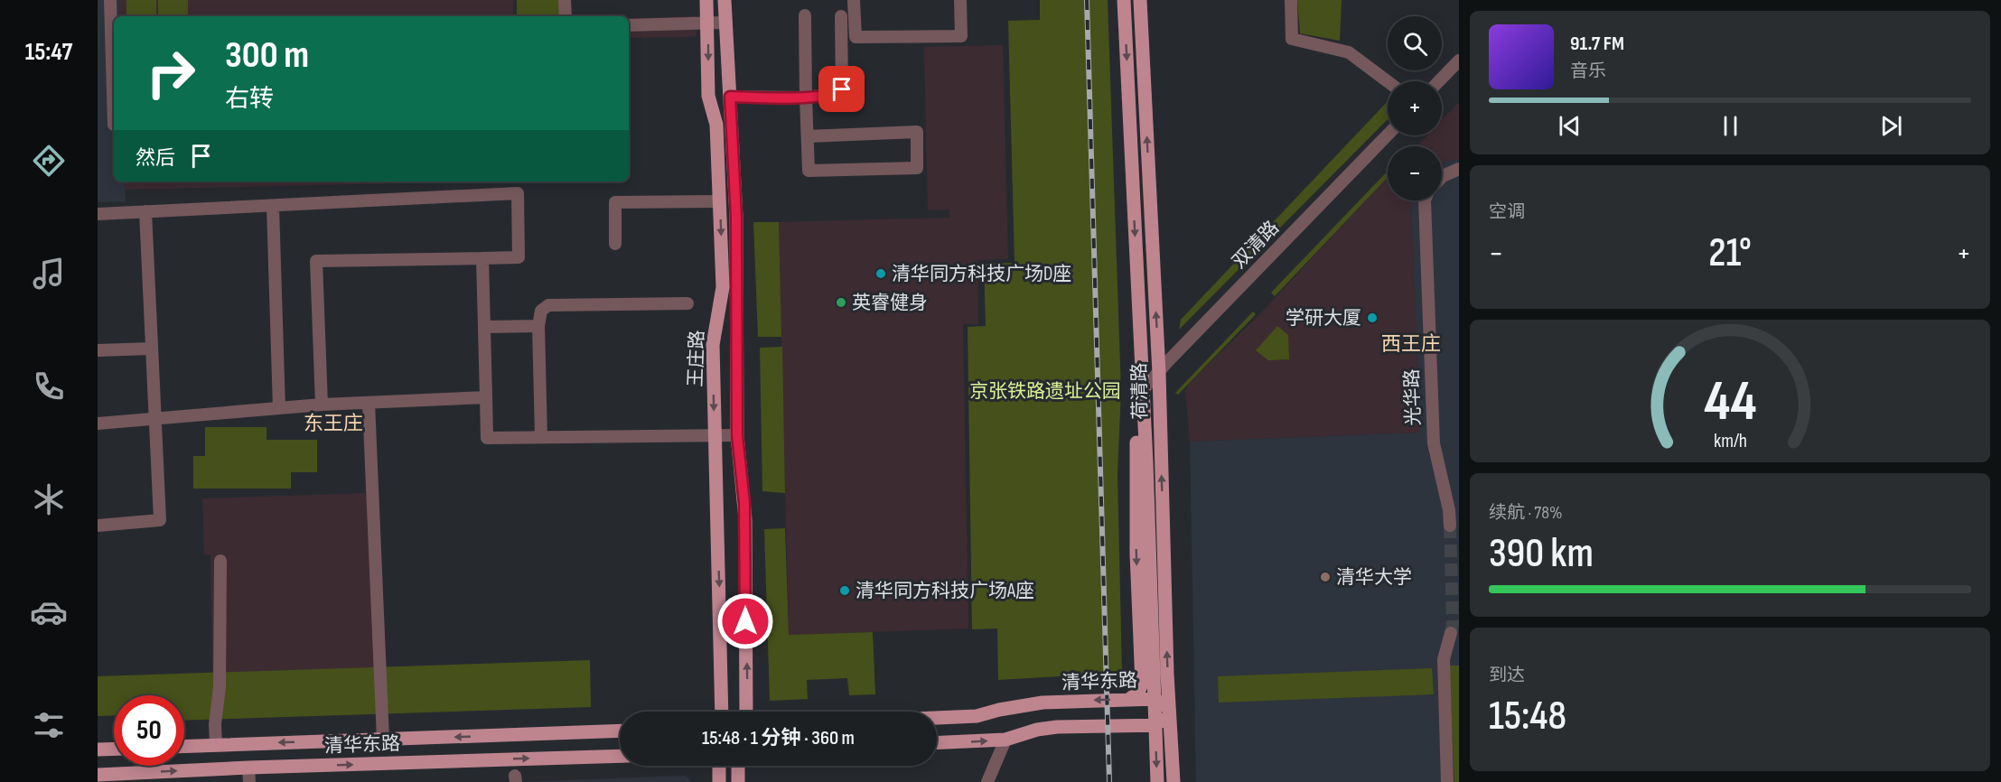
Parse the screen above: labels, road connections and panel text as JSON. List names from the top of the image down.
{
  "streets": {
    "main road": ["王庄路", "荷清路", "清华东路"],
    "street": ["双清路", "光华路"]
  },
  "crossings": [
    ["双清路", "荷清路"],
    ["荷清路", "清华东路"]
  ],
  "districts": ["西王庄", "东王庄"],
  "parks": ["京张铁路遗址公园"],
  "places": [
    "清华同方科技广场D座",
    "英睿健身",
    "学研大厦",
    "清华大学",
    "清华同方科技广场A座"
  ],
  "page": {
    "tabs": "15:47",
    "map_buttons": ["+", "−"],
    "turn": ["300 m", "右转"],
    "song": ["91.7 FM", "音乐"],
    "then": "然后",
    "tile": [
      "空调",
      ["续航 · 78%", "390 km"],
      ["到达", "15:48"]
    ],
    "heat": ["−", "21°", "+"],
    "limit": "50",
    "trip": "15:48 · 1 分钟 · 360 m",
    "gauge": ["44", "km/h"]
  }
}
